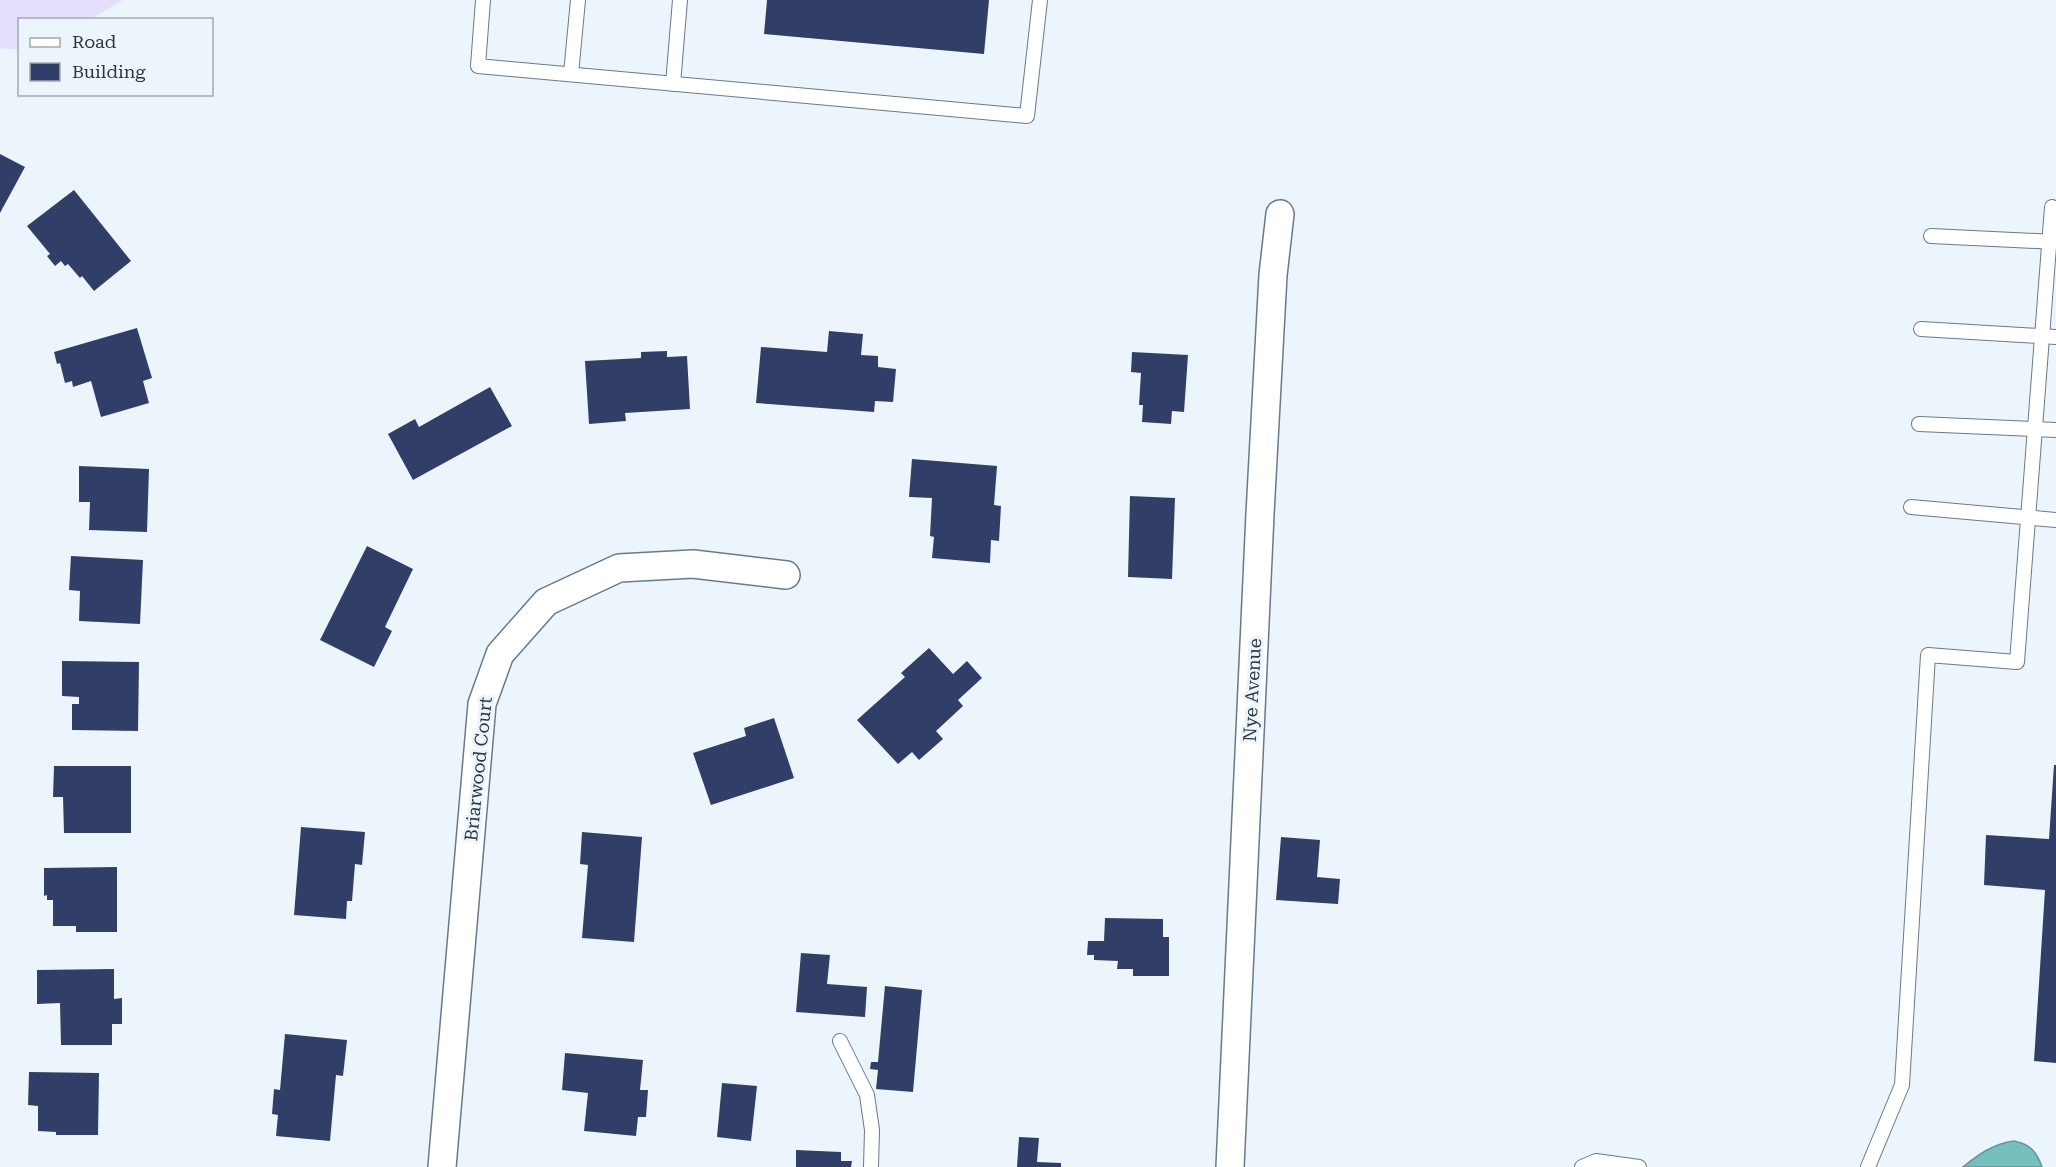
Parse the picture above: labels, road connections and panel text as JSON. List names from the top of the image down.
{
  "streets": {
    "street": ["Nye Avenue", "Briarwood Court"]
  },
  "legend": ["Road", "Building"]
}
